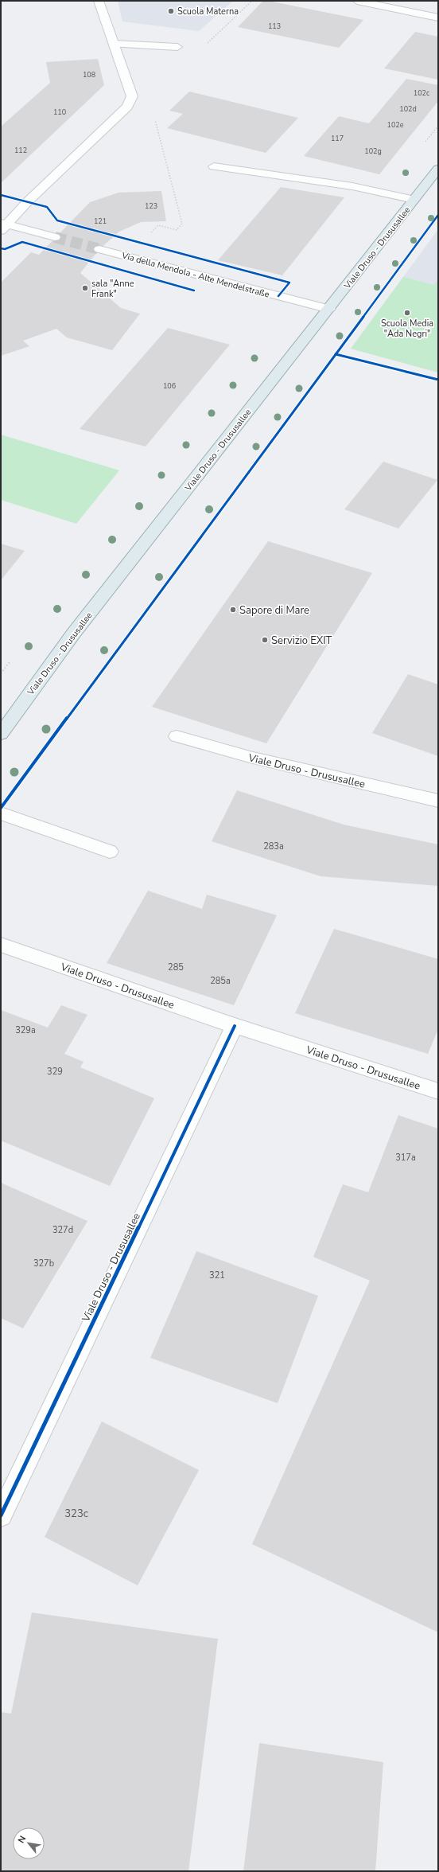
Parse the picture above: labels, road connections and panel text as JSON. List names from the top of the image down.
{
  "streets": {
    "main road": ["Viale Druso - Drususallee"],
    "street": ["Via della Mendola - Alte Mendelstraße"]
  },
  "crossings": [
    ["Viale Druso - Drususallee", "Via della Mendola - Alte Mendelstraße"]
  ],
  "places": [
    "Scuola Materna",
    "sala \"Anne Frank\"",
    "Scuola Media \"Ada Negri\"",
    "Sapore di Mare",
    "Servizio EXIT"
  ],
  "house_numbers": [
    "113",
    "108",
    "102c",
    "102d",
    "110",
    "102e",
    "117",
    "112",
    "102g",
    "123",
    "121",
    "106",
    "283a",
    "285",
    "285a",
    "329a",
    "329",
    "317a",
    "327d",
    "327b",
    "321",
    "323c"
  ],
  "north": "top left"
}
